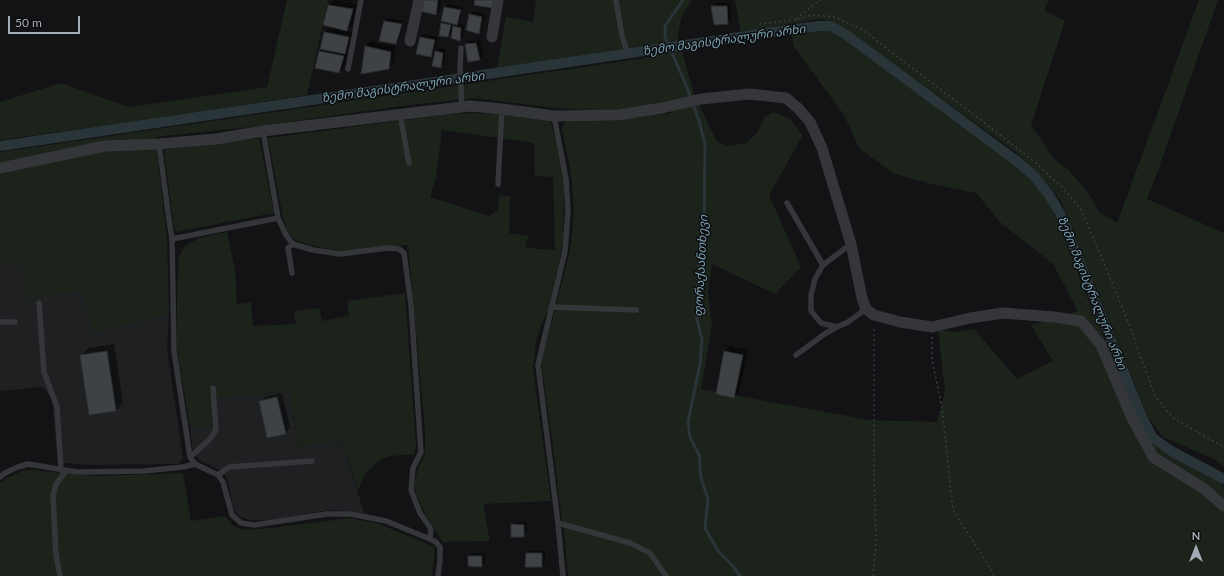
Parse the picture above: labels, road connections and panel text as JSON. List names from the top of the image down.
{
  "water": ["ზემო მაგისტრალური არხი", "ფორაქაანთხევი"],
  "scale_bar": "50 m",
  "north": "top"
}
